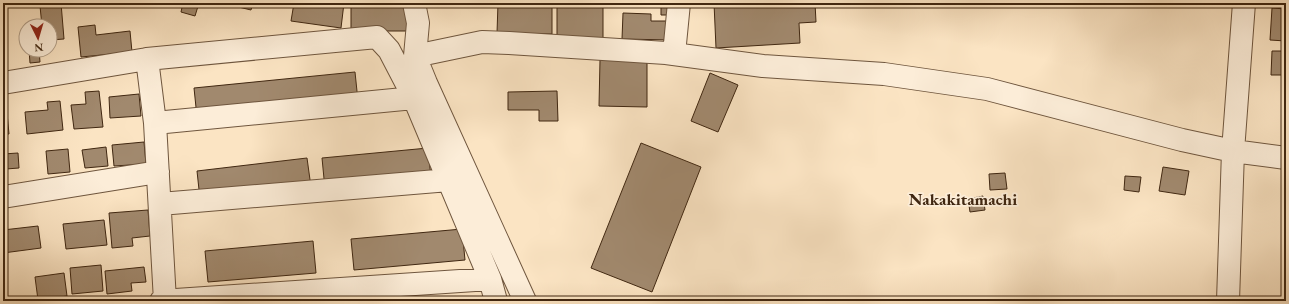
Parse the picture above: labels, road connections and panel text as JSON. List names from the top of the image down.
{
  "districts": ["Nakakitamachi"],
  "north": "bottom"
}
